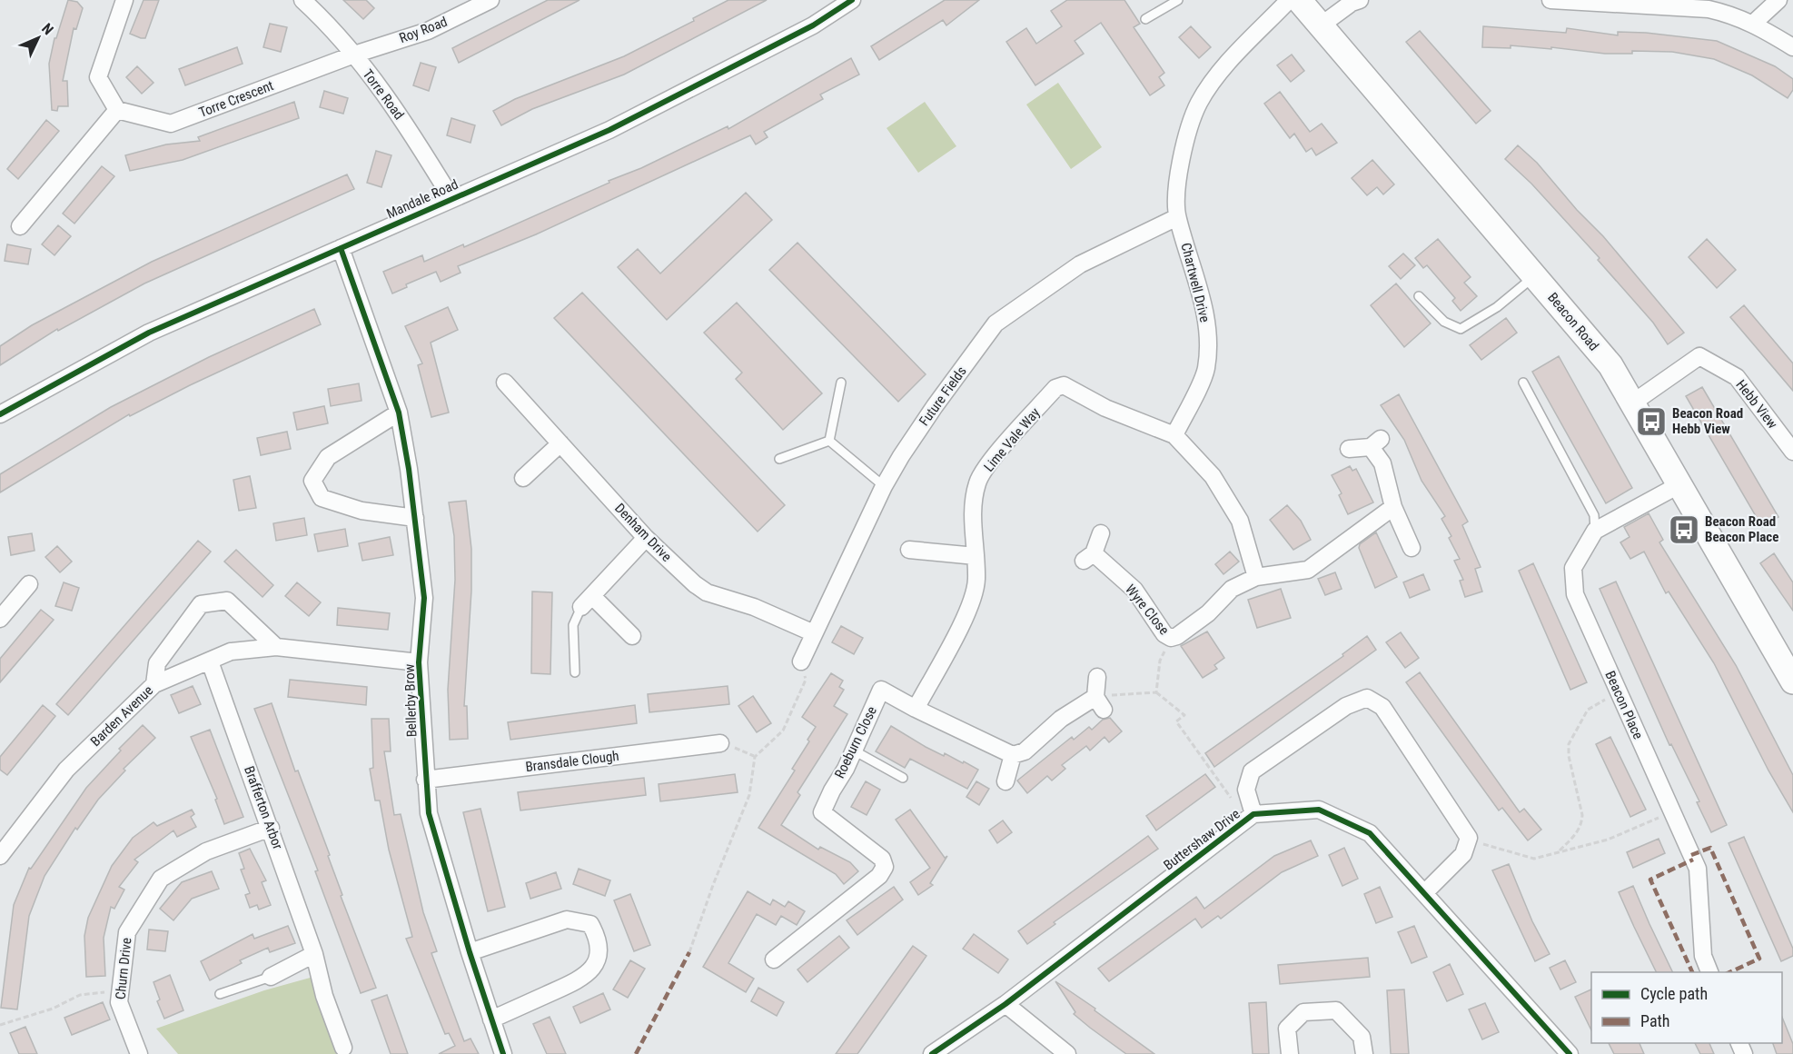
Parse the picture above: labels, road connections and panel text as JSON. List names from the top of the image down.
{
  "streets": {
    "main road": ["Beacon Road"],
    "street": [
      "Roy Road",
      "Torre Road",
      "Torre Crescent",
      "Mandale Road",
      "Chartwell Drive",
      "Future Fields",
      "Hebb View",
      "Lime Vale Way",
      "Denham Drive",
      "Wyre Close",
      "Bellerby Brow",
      "Beacon Place",
      "Barden Avenue",
      "Roeburn Close",
      "Bransdale Clough",
      "Brafferton Arbor",
      "Buttershaw Drive",
      "Churn Drive"
    ]
  },
  "crossings": [
    ["Roy Road", "Torre Road"],
    ["Roy Road", "Torre Crescent"],
    ["Torre Road", "Torre Crescent"],
    ["Torre Road", "Mandale Road"],
    ["Mandale Road", "Bellerby Brow"],
    ["Chartwell Drive", "Future Fields"],
    ["Chartwell Drive", "Lime Vale Way"],
    ["Beacon Road", "Hebb View"],
    ["Future Fields", "Denham Drive"],
    ["Lime Vale Way", "Roeburn Close"],
    ["Bellerby Brow", "Barden Avenue"],
    ["Bellerby Brow", "Bransdale Clough"],
    ["Barden Avenue", "Brafferton Arbor"],
    ["Brafferton Arbor", "Churn Drive"]
  ],
  "places": {
    "bus stop": ["Beacon Road Hebb View", "Beacon Road Beacon Place"]
  },
  "legend": ["Cycle path", "Path"],
  "north": "top right"
}
